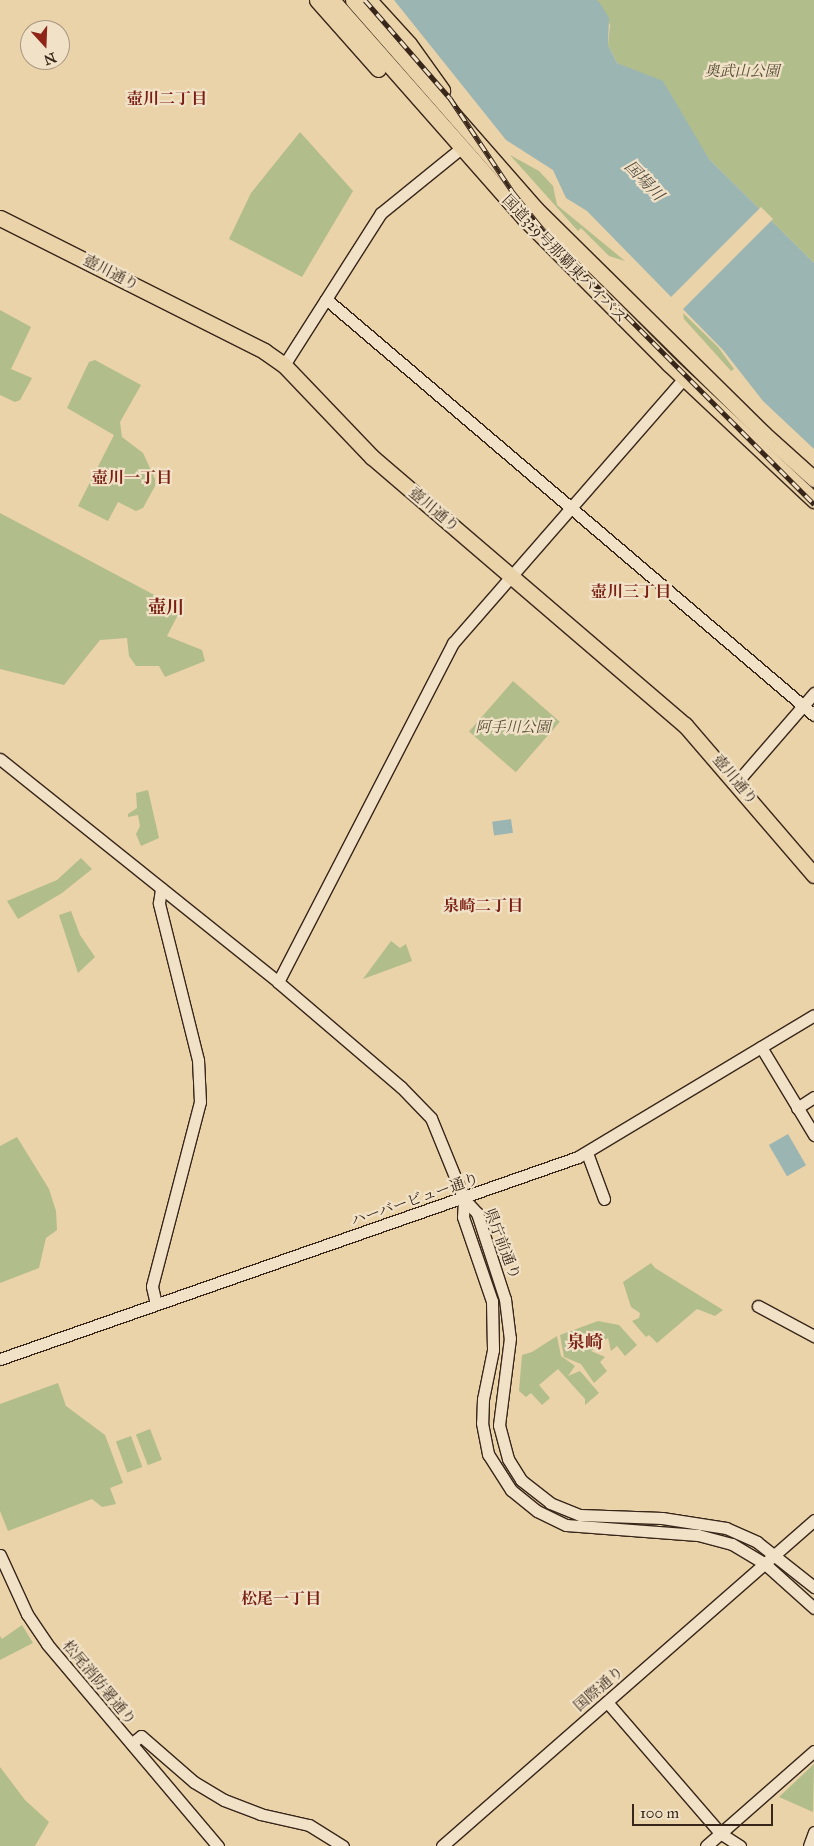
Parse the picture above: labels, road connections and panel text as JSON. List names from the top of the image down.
{
  "streets": {
    "highway": ["国道329号那覇東バイパス", "壺川通り"],
    "street": [
      "ハーバービュー通り",
      "県庁前通り",
      "松尾消防署通り",
      "国際通り"
    ]
  },
  "crossings": [
    ["ハーバービュー通り", "県庁前通り"],
    ["県庁前通り", "国際通り"]
  ],
  "districts": [
    "壺川二丁目",
    "壺川一丁目",
    "壺川三丁目",
    "壺川",
    "泉崎二丁目",
    "泉崎",
    "松尾一丁目"
  ],
  "water": ["国場川"],
  "parks": ["奥武山公園", "阿手川公園"],
  "scale_bar": "100 m",
  "north": "bottom"
}
